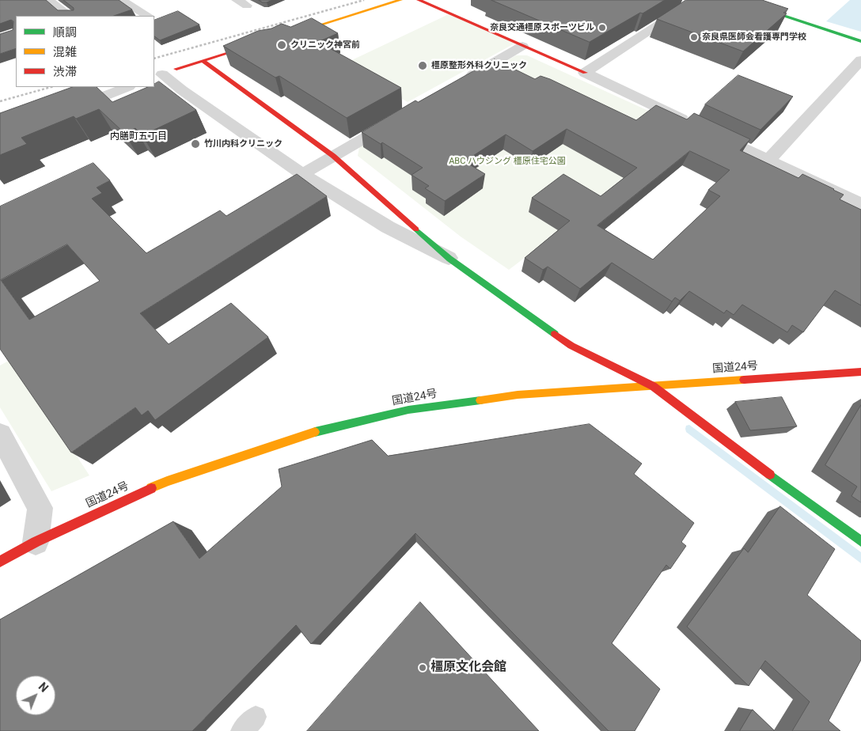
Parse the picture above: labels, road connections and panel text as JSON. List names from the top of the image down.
{
  "streets": {
    "main road": ["国道24号"]
  },
  "districts": ["内膳町五丁目"],
  "parks": ["ABC ハウジング 橿原住宅公園"],
  "places": [
    "奈良交通橿原スポーツビル",
    "奈良県医師会看護専門学校",
    "クリニック神宮前",
    "橿原整形外科クリニック",
    "竹川内科クリニック",
    "橿原文化会館"
  ],
  "legend": ["順調", "混雑", "渋滞"],
  "north": "top right"
}
